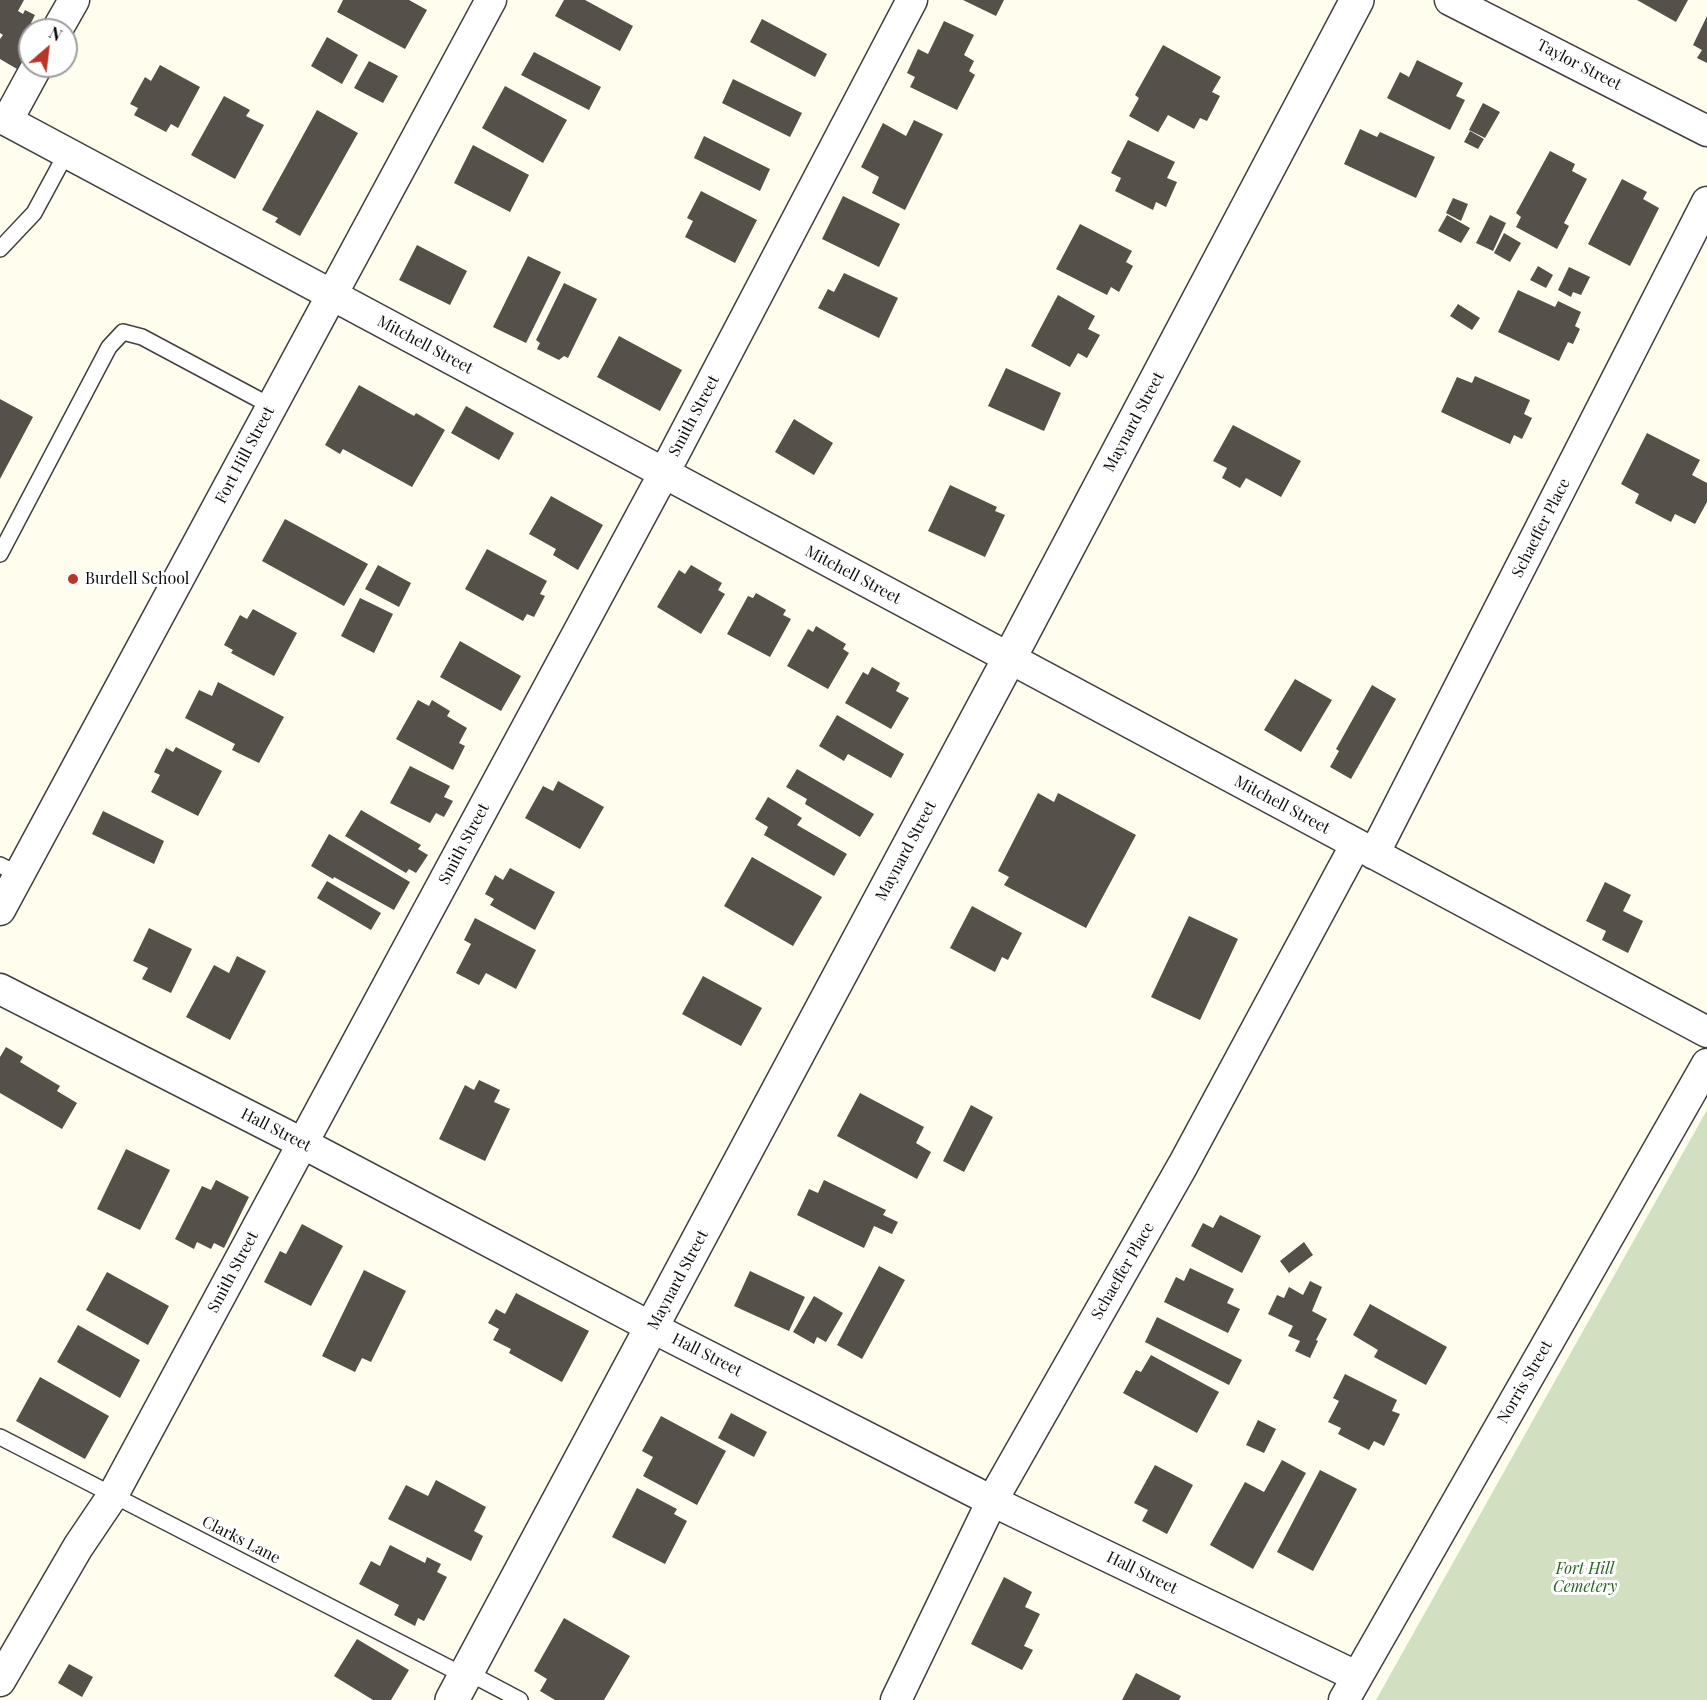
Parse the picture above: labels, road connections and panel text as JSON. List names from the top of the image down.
{
  "streets": {
    "street": [
      "Taylor Street",
      "Mitchell Street",
      "Smith Street",
      "Maynard Street",
      "Fort Hill Street",
      "Schaeffer Place",
      "Hall Street",
      "Norris Street"
    ],
    "lane": ["Clarks Lane"]
  },
  "crossings": [
    ["Mitchell Street", "Smith Street"],
    ["Mitchell Street", "Maynard Street"],
    ["Mitchell Street", "Fort Hill Street"],
    ["Mitchell Street", "Schaeffer Place"],
    ["Smith Street", "Hall Street"],
    ["Smith Street", "Clarks Lane"],
    ["Maynard Street", "Hall Street"],
    ["Maynard Street", "Clarks Lane"],
    ["Schaeffer Place", "Hall Street"],
    ["Hall Street", "Norris Street"]
  ],
  "parks": ["Fort Hill Cemetery"],
  "places": ["Burdell School"],
  "north": "top right"
}
